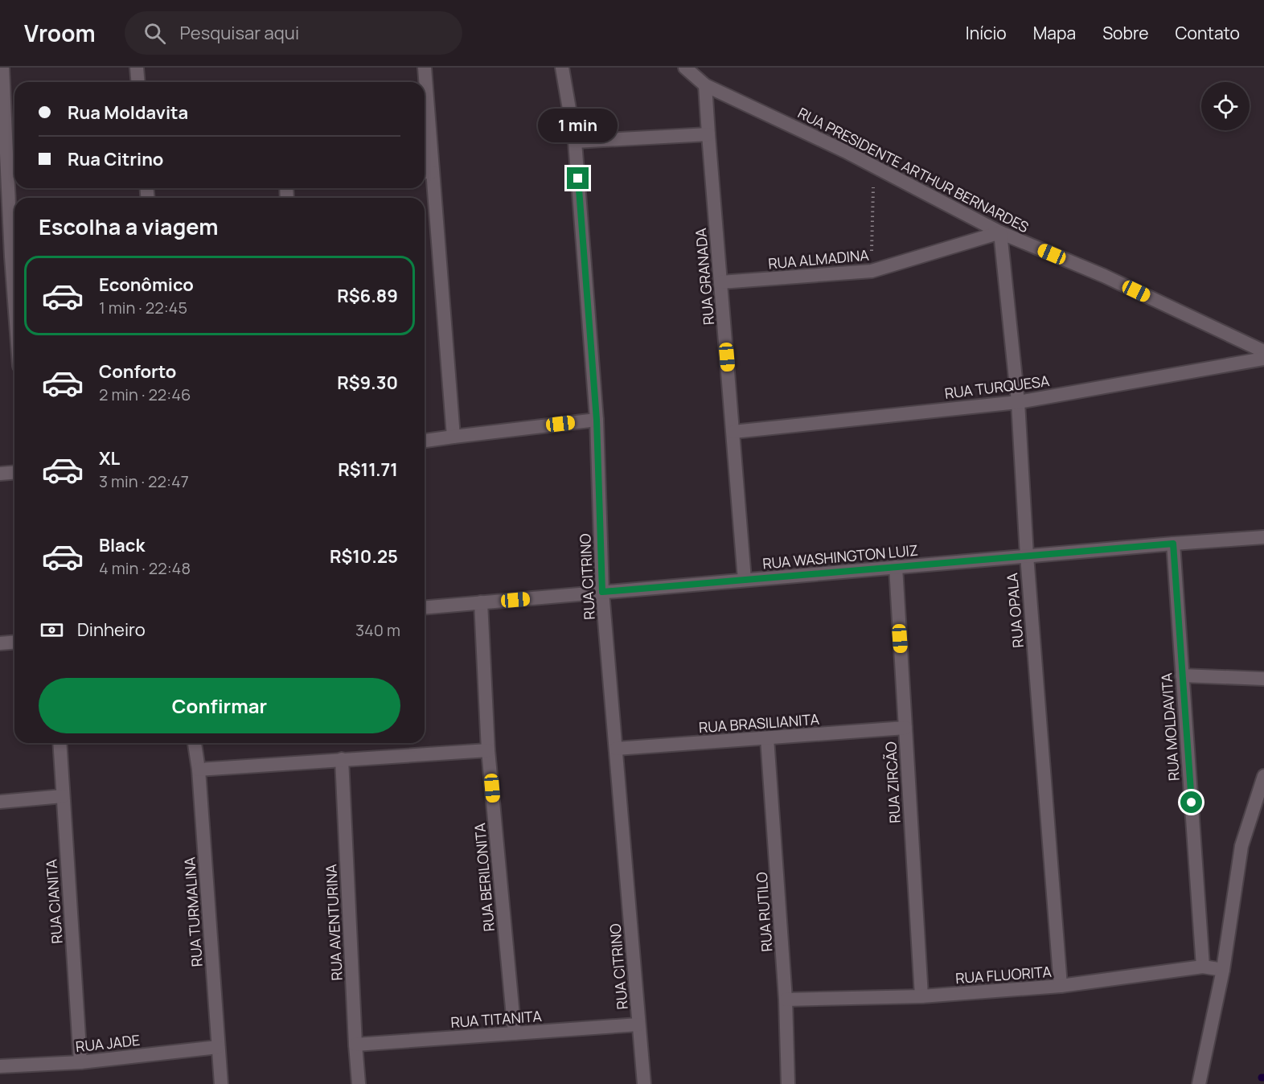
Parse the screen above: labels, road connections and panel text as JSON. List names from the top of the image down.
{
  "streets": {
    "street": [
      "RUA PRESIDENTE ARTHUR BERNARDES",
      "RUA ALMADINA",
      "RUA GRANADA",
      "RUA TURQUESA",
      "RUA WASHINGTON LUIZ",
      "RUA CITRINO",
      "RUA OPALA",
      "RUA BRASILIANITA",
      "RUA MOLDAVITA",
      "RUA ZIRCÃO",
      "RUA BERILONITA",
      "RUA CIANITA",
      "RUA TURMALINA",
      "RUA RUTILO",
      "RUA AVENTURINA",
      "RUA FLUORITA",
      "RUA TITANITA",
      "RUA JADE"
    ]
  },
  "crossings": [
    ["RUA PRESIDENTE ARTHUR BERNARDES", "RUA ALMADINA"],
    ["RUA PRESIDENTE ARTHUR BERNARDES", "RUA GRANADA"],
    ["RUA PRESIDENTE ARTHUR BERNARDES", "RUA OPALA"],
    ["RUA ALMADINA", "RUA GRANADA"],
    ["RUA ALMADINA", "RUA OPALA"],
    ["RUA GRANADA", "RUA TURQUESA"],
    ["RUA GRANADA", "RUA WASHINGTON LUIZ"],
    ["RUA TURQUESA", "RUA OPALA"],
    ["RUA WASHINGTON LUIZ", "RUA CITRINO"],
    ["RUA WASHINGTON LUIZ", "RUA OPALA"],
    ["RUA WASHINGTON LUIZ", "RUA MOLDAVITA"],
    ["RUA WASHINGTON LUIZ", "RUA ZIRCÃO"],
    ["RUA WASHINGTON LUIZ", "RUA BERILONITA"],
    ["RUA CITRINO", "RUA BRASILIANITA"],
    ["RUA CITRINO", "RUA TITANITA"],
    ["RUA OPALA", "RUA FLUORITA"],
    ["RUA BRASILIANITA", "RUA ZIRCÃO"],
    ["RUA BRASILIANITA", "RUA RUTILO"],
    ["RUA MOLDAVITA", "RUA FLUORITA"],
    ["RUA ZIRCÃO", "RUA FLUORITA"],
    ["RUA BERILONITA", "RUA TITANITA"],
    ["RUA CIANITA", "RUA JADE"],
    ["RUA TURMALINA", "RUA JADE"],
    ["RUA RUTILO", "RUA FLUORITA"],
    ["RUA AVENTURINA", "RUA TITANITA"]
  ],
  "page": {
    "header": "Vroom",
    "search": "Pesquisar aqui",
    "nav": [
      "Início",
      "Mapa",
      "Sobre",
      "Contato"
    ],
    "banner": ["Rua Moldavita", "Rua Citrino"],
    "bubble": "1 min",
    "heading": "Escolha a viagem",
    "list": [
      {
        "name": "Econômico",
        "note": "1 min · 22:45",
        "value": "R$6.89"
      },
      {
        "name": "Conforto",
        "note": "2 min · 22:46",
        "value": "R$9.30"
      },
      {
        "name": "XL",
        "note": "3 min · 22:47",
        "value": "R$11.71"
      },
      {
        "name": "Black",
        "note": "4 min · 22:48",
        "value": "R$10.25"
      }
    ],
    "pay": ["Dinheiro", "340 m"],
    "buttons": "Confirmar"
  }
}
